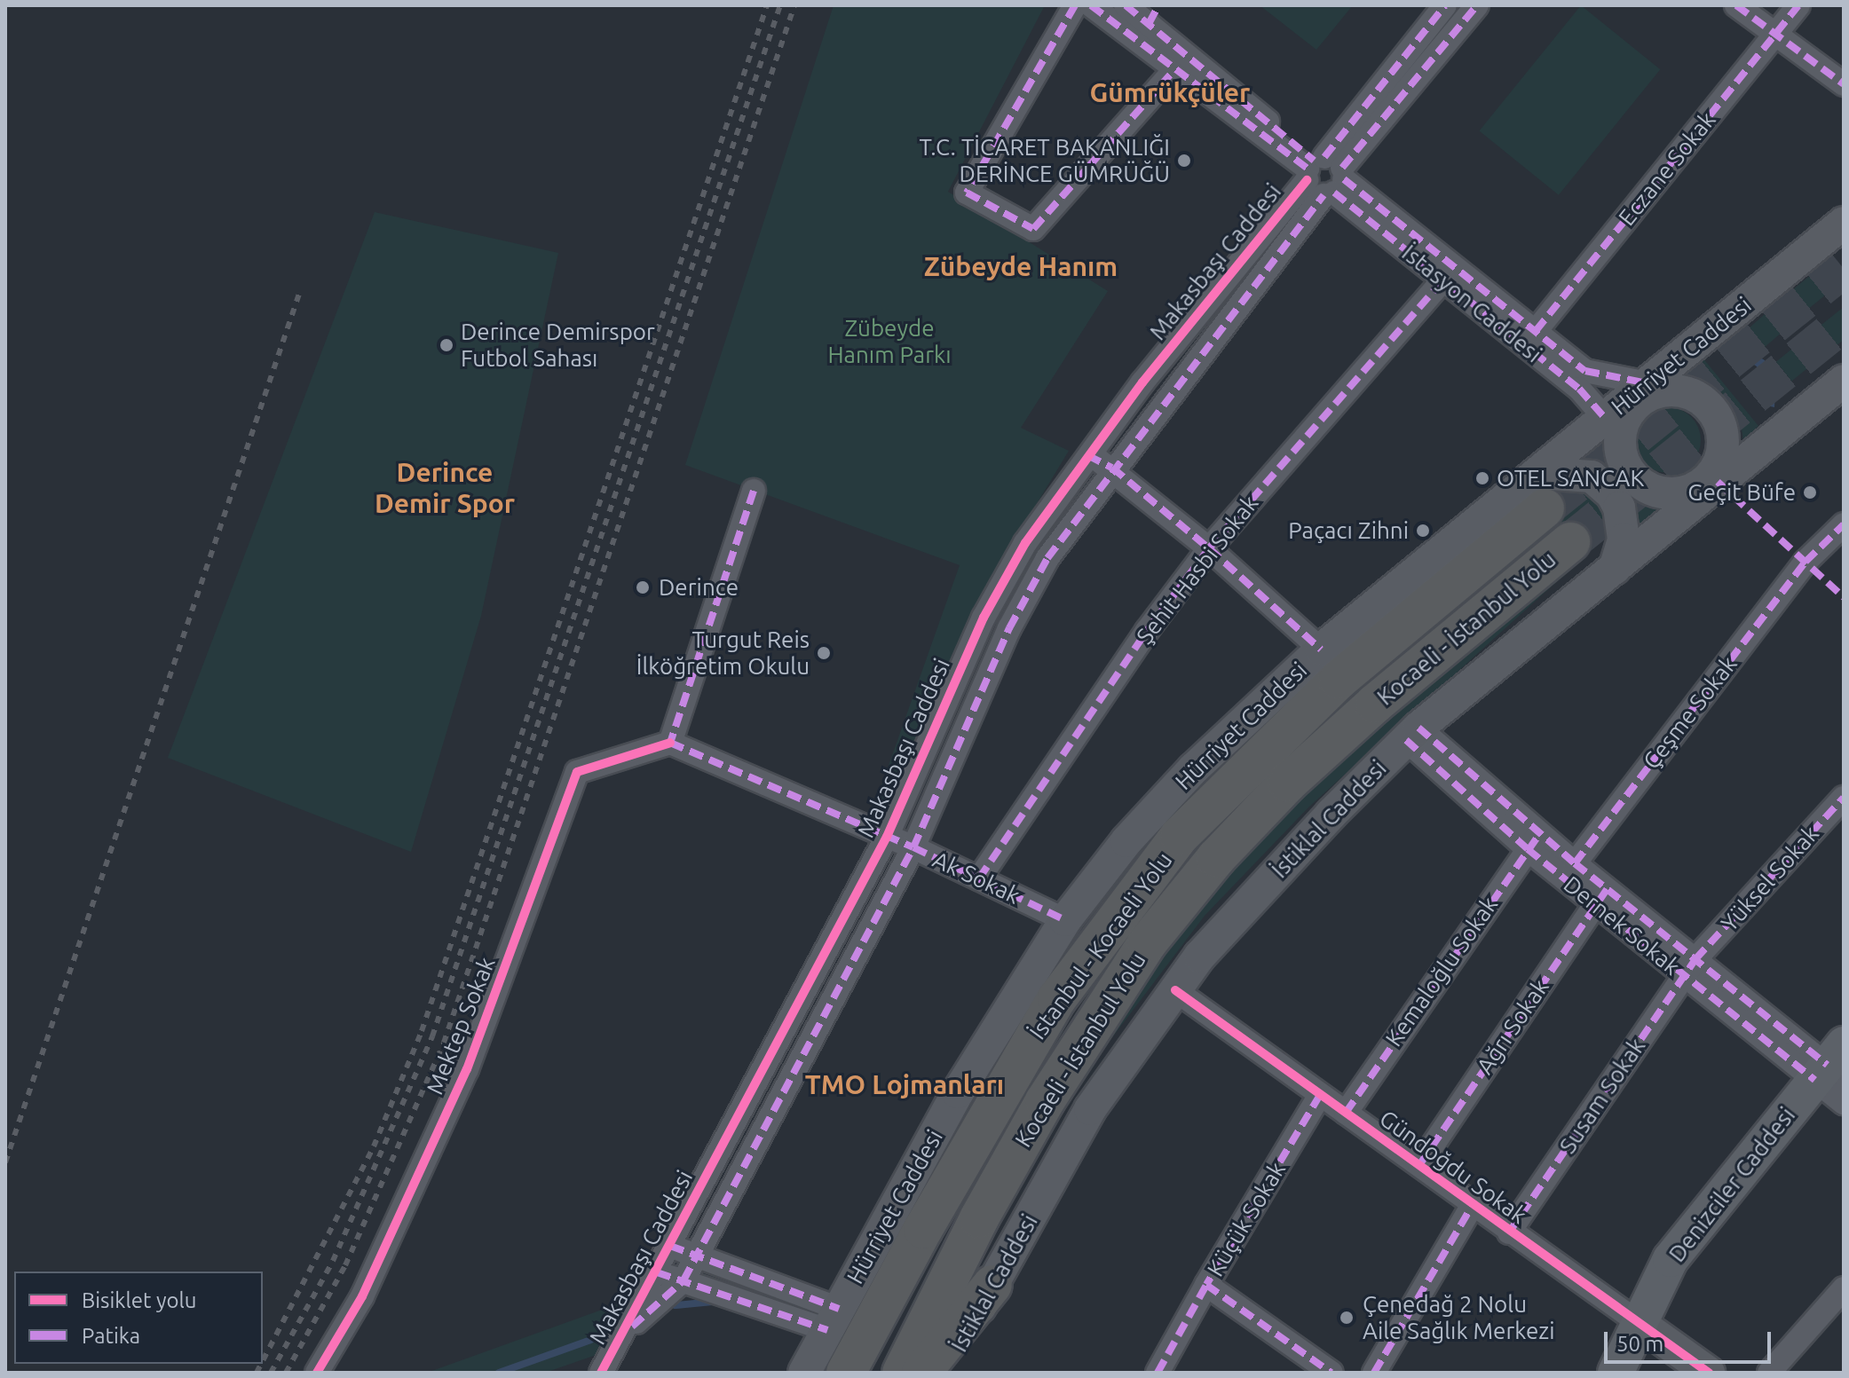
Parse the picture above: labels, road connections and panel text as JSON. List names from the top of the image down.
{
  "streets": {
    "highway": ["Kocaeli - İstanbul Yolu", "İstanbul - Kocaeli Yolu"],
    "main road": [
      "Hürriyet Caddesi",
      "İstiklal Caddesi",
      "Gündoğdu Sokak",
      "Denizciler Caddesi"
    ],
    "street": [
      "Eczane Sokak",
      "Makasbaşı Caddesi",
      "İstasyon Caddesi",
      "Şehit Hasbi Sokak",
      "Çeşme Sokak",
      "Ak Sokak",
      "Yüksel Sokak",
      "Dernek Sokak",
      "Kemaloğlu Sokak",
      "Mektep Sokak",
      "Ağrı Sokak",
      "Susam Sokak",
      "Küçük Sokak"
    ]
  },
  "crossings": [
    ["Makasbaşı Caddesi", "İstasyon Caddesi"],
    ["Makasbaşı Caddesi", "Ak Sokak"],
    ["İstasyon Caddesi", "Hürriyet Caddesi"],
    ["İstasyon Caddesi", "Şehit Hasbi Sokak"],
    ["Hürriyet Caddesi", "İstiklal Caddesi"],
    ["Hürriyet Caddesi", "Ak Sokak"],
    ["Hürriyet Caddesi", "İstanbul - Kocaeli Yolu"],
    ["Şehit Hasbi Sokak", "Ak Sokak"],
    ["Çeşme Sokak", "Dernek Sokak"],
    ["İstiklal Caddesi", "Dernek Sokak"],
    ["İstiklal Caddesi", "Gündoğdu Sokak"],
    ["Yüksel Sokak", "Dernek Sokak"],
    ["Yüksel Sokak", "Susam Sokak"],
    ["Dernek Sokak", "Kemaloğlu Sokak"],
    ["Dernek Sokak", "Ağrı Sokak"],
    ["Dernek Sokak", "Susam Sokak"],
    ["Dernek Sokak", "Denizciler Caddesi"],
    ["Kemaloğlu Sokak", "Gündoğdu Sokak"],
    ["Ağrı Sokak", "Gündoğdu Sokak"],
    ["Susam Sokak", "Gündoğdu Sokak"],
    ["Gündoğdu Sokak", "Denizciler Caddesi"],
    ["Gündoğdu Sokak", "Küçük Sokak"]
  ],
  "districts": [
    "Gümrükçüler",
    "Zübeyde Hanım",
    "Derince Demir Spor",
    "TMO Lojmanları"
  ],
  "parks": ["Zübeyde Hanım Parkı"],
  "places": [
    "T.C. TİCARET BAKANLIĞI DERİNCE GÜMRÜĞÜ",
    "Derince Demirspor Futbol Sahası",
    "OTEL SANCAK",
    "Geçit Büfe",
    "Paçacı Zihni",
    "Derince",
    "Turgut Reis İlköğretim Okulu",
    "Çenedağ 2 Nolu Aile Sağlık Merkezi"
  ],
  "legend": ["Bisiklet yolu", "Patika"],
  "scale_bar": "50 m"
}
